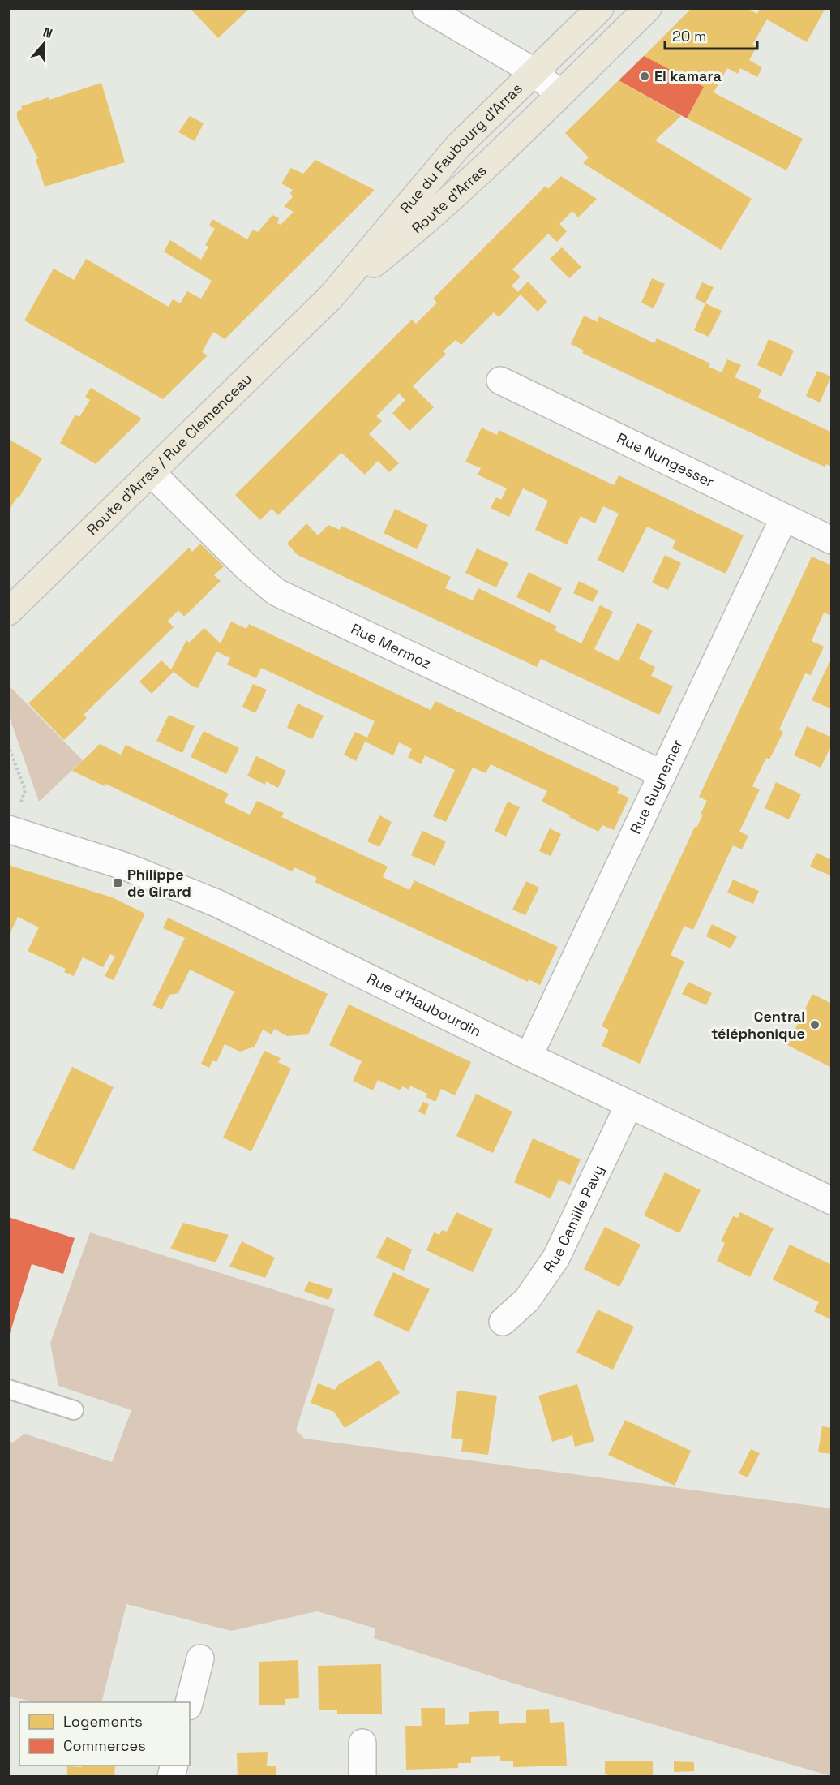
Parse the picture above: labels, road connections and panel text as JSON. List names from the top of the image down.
{
  "streets": {
    "main road": ["Rue du Faubourg d'Arras", "Route d'Arras", "Route d'Arras / Rue Clemenceau"],
    "street": [
      "Rue Nungesser",
      "Rue Mermoz",
      "Rue Guynemer",
      "Rue d'Haubourdin",
      "Rue Camille Pavy"
    ]
  },
  "crossings": [
    ["Rue du Faubourg d'Arras", "Route d'Arras"],
    ["Rue du Faubourg d'Arras", "Route d'Arras / Rue Clemenceau"],
    ["Route d'Arras", "Route d'Arras / Rue Clemenceau"],
    ["Route d'Arras / Rue Clemenceau", "Rue Mermoz"],
    ["Rue Nungesser", "Rue Guynemer"],
    ["Rue Mermoz", "Rue Guynemer"],
    ["Rue Guynemer", "Rue d'Haubourdin"],
    ["Rue d'Haubourdin", "Rue Camille Pavy"]
  ],
  "places": {
    "other": ["El kamara", "Central téléphonique"],
    "transit": ["Philippe de Girard"]
  },
  "legend": ["Logements", "Commerces"],
  "scale_bar": "20 m",
  "north": "top"
}
